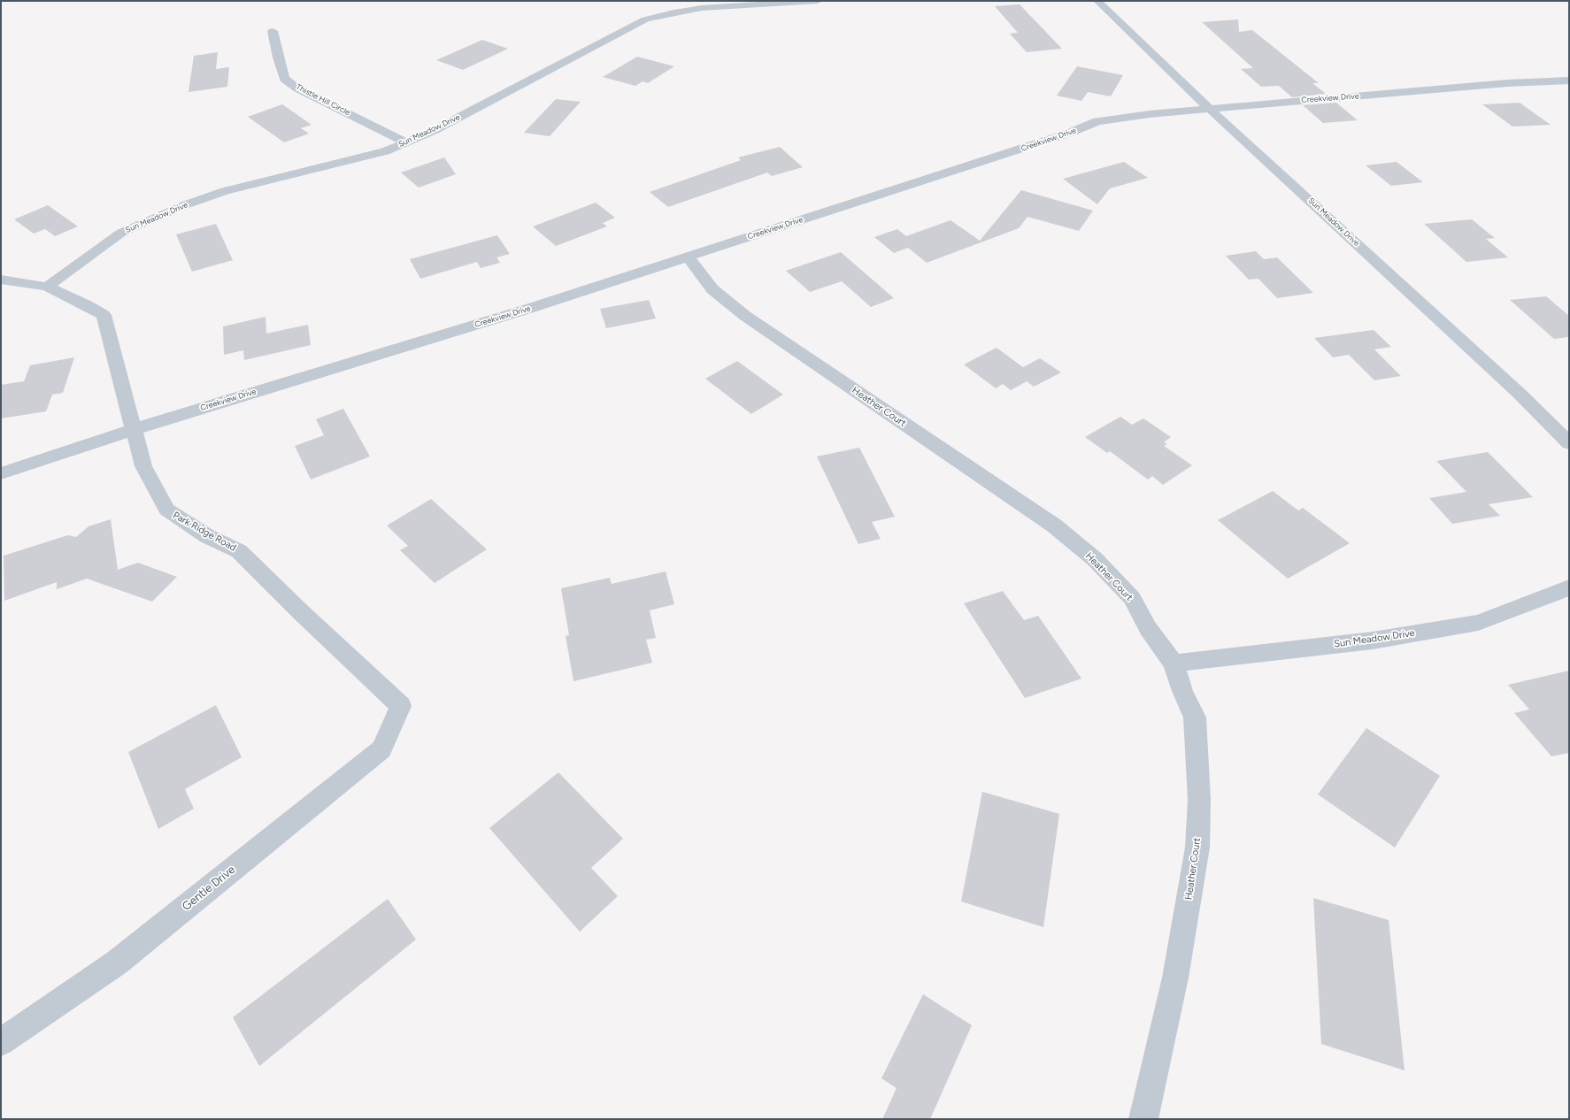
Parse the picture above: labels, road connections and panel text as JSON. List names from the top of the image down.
{
  "streets": {
    "street": [
      "Creekview Drive",
      "Thistle Hill Circle",
      "Sun Meadow Drive",
      "Heather Court",
      "Park Ridge Road",
      "Gentle Drive"
    ]
  },
  "crossings": [
    ["Creekview Drive", "Sun Meadow Drive"],
    ["Creekview Drive", "Heather Court"],
    ["Creekview Drive", "Park Ridge Road"],
    ["Thistle Hill Circle", "Sun Meadow Drive"],
    ["Sun Meadow Drive", "Heather Court"],
    ["Sun Meadow Drive", "Park Ridge Road"],
    ["Park Ridge Road", "Gentle Drive"]
  ]
}
